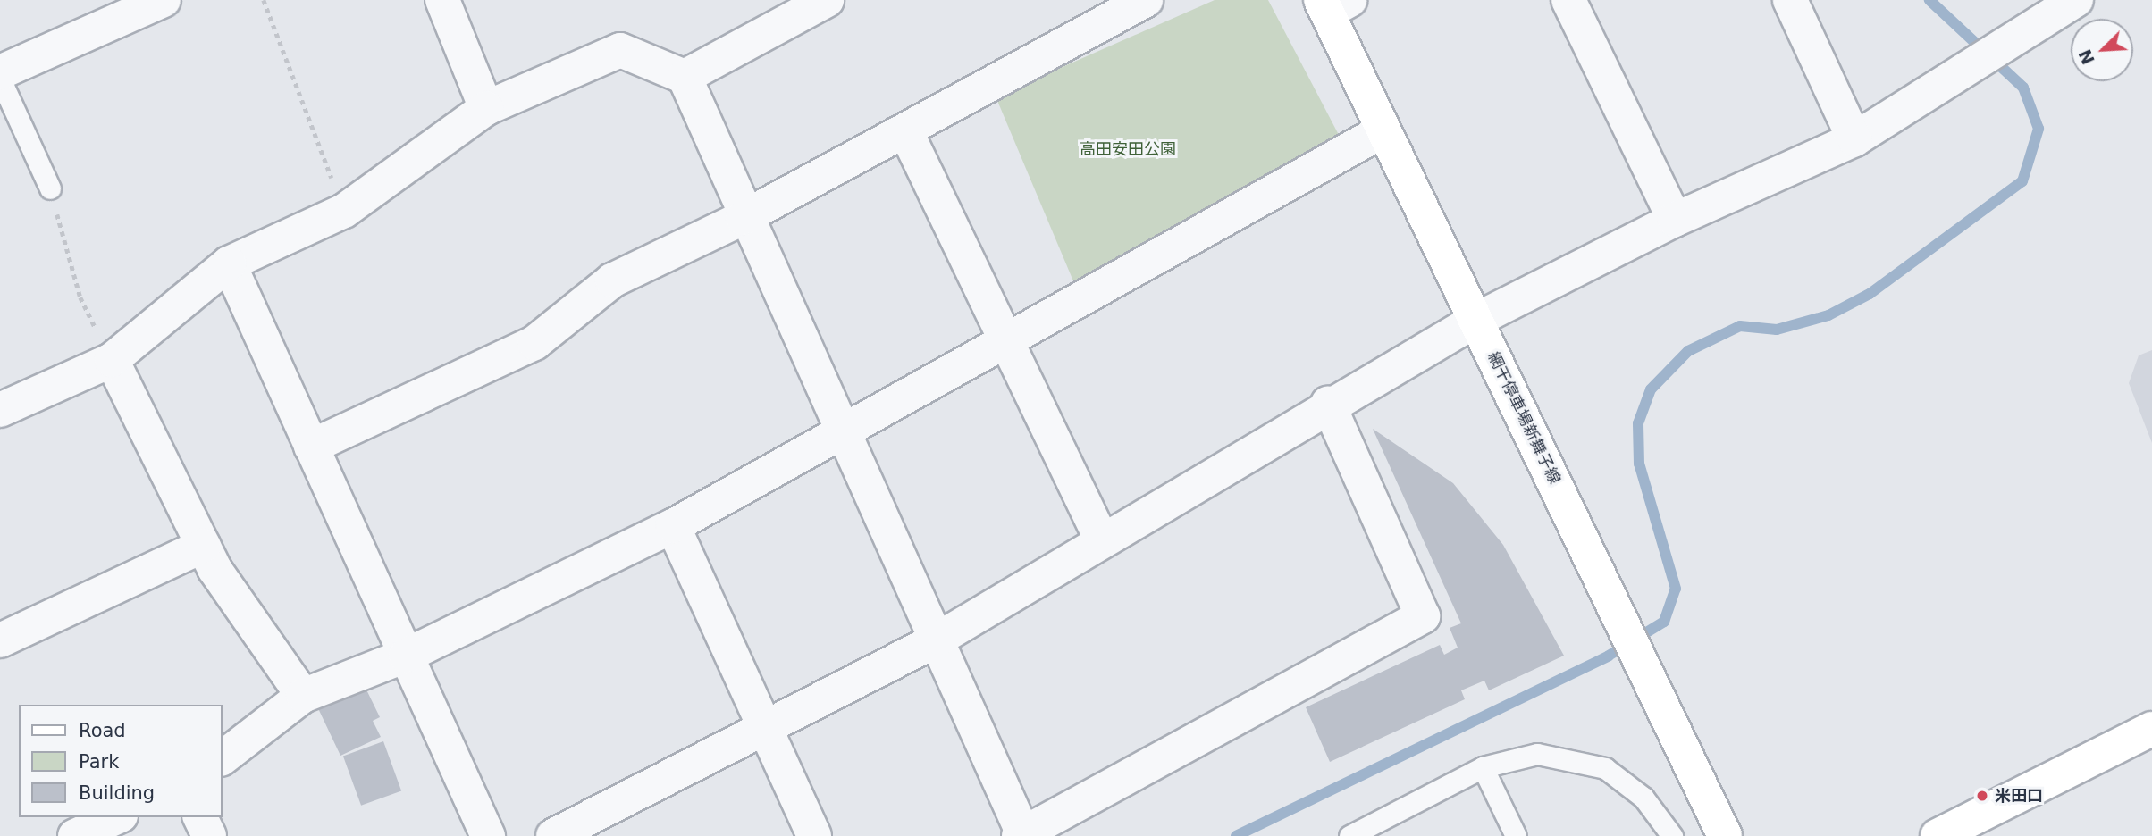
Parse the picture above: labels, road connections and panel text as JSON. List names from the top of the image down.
{
  "streets": {
    "main road": ["網干停車場新舞子線"]
  },
  "parks": ["高田安田公園"],
  "places": ["米田口"],
  "legend": ["Road", "Park", "Building"],
  "north": "bottom left"
}
